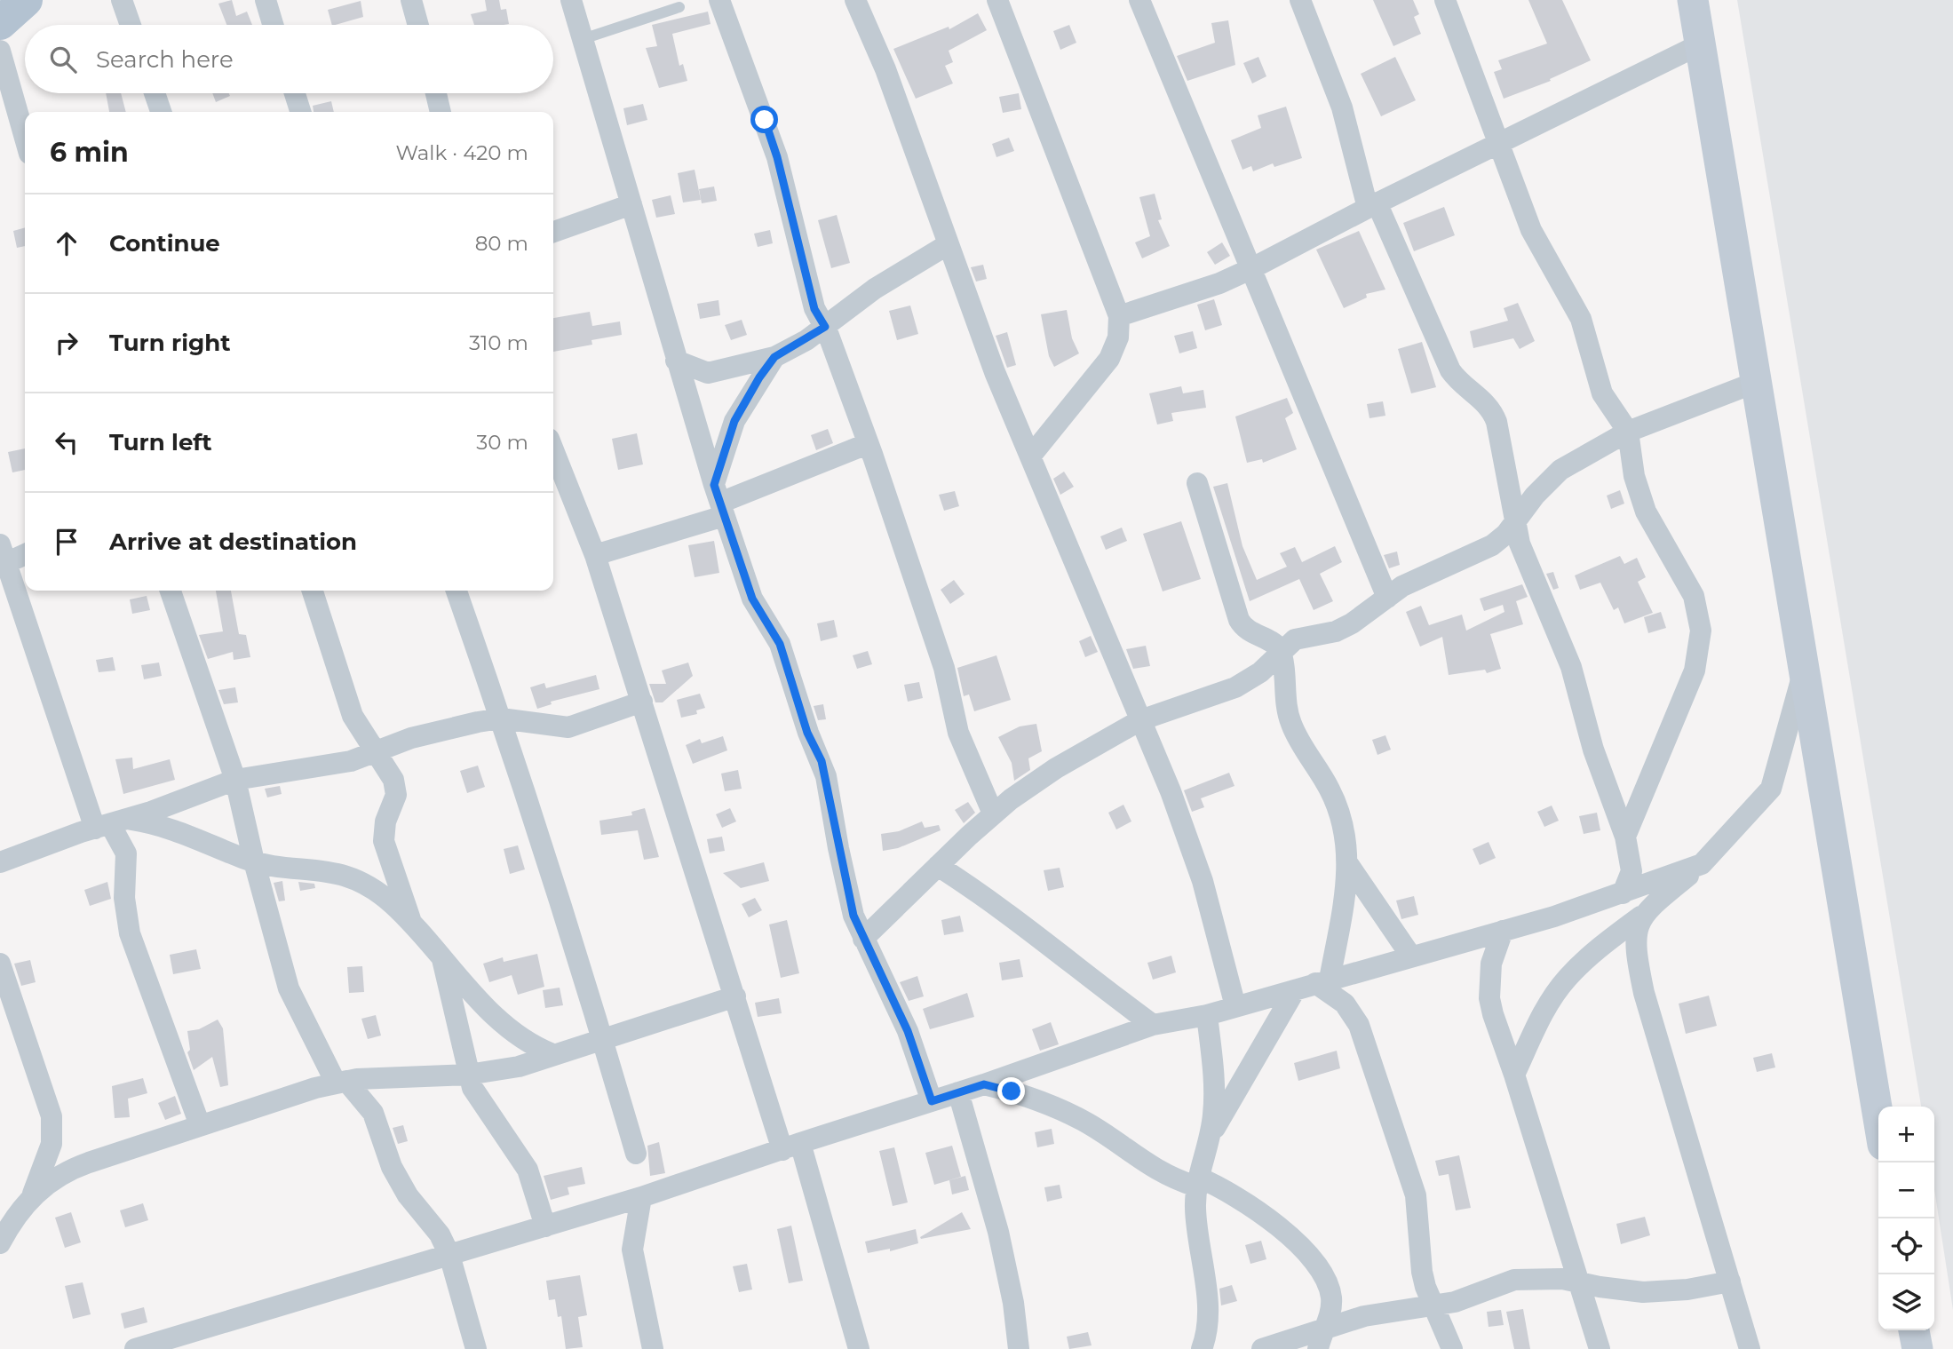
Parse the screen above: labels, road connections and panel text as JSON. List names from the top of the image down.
{
  "page": {
    "search": "Search here",
    "heading": ["6 min", "Walk · 420 m"],
    "list": [
      ["Continue", "80 m"],
      ["Turn right", "310 m"],
      ["Turn left", "30 m"],
      "Arrive at destination"
    ],
    "map_buttons": ["+", "−"]
  }
}
